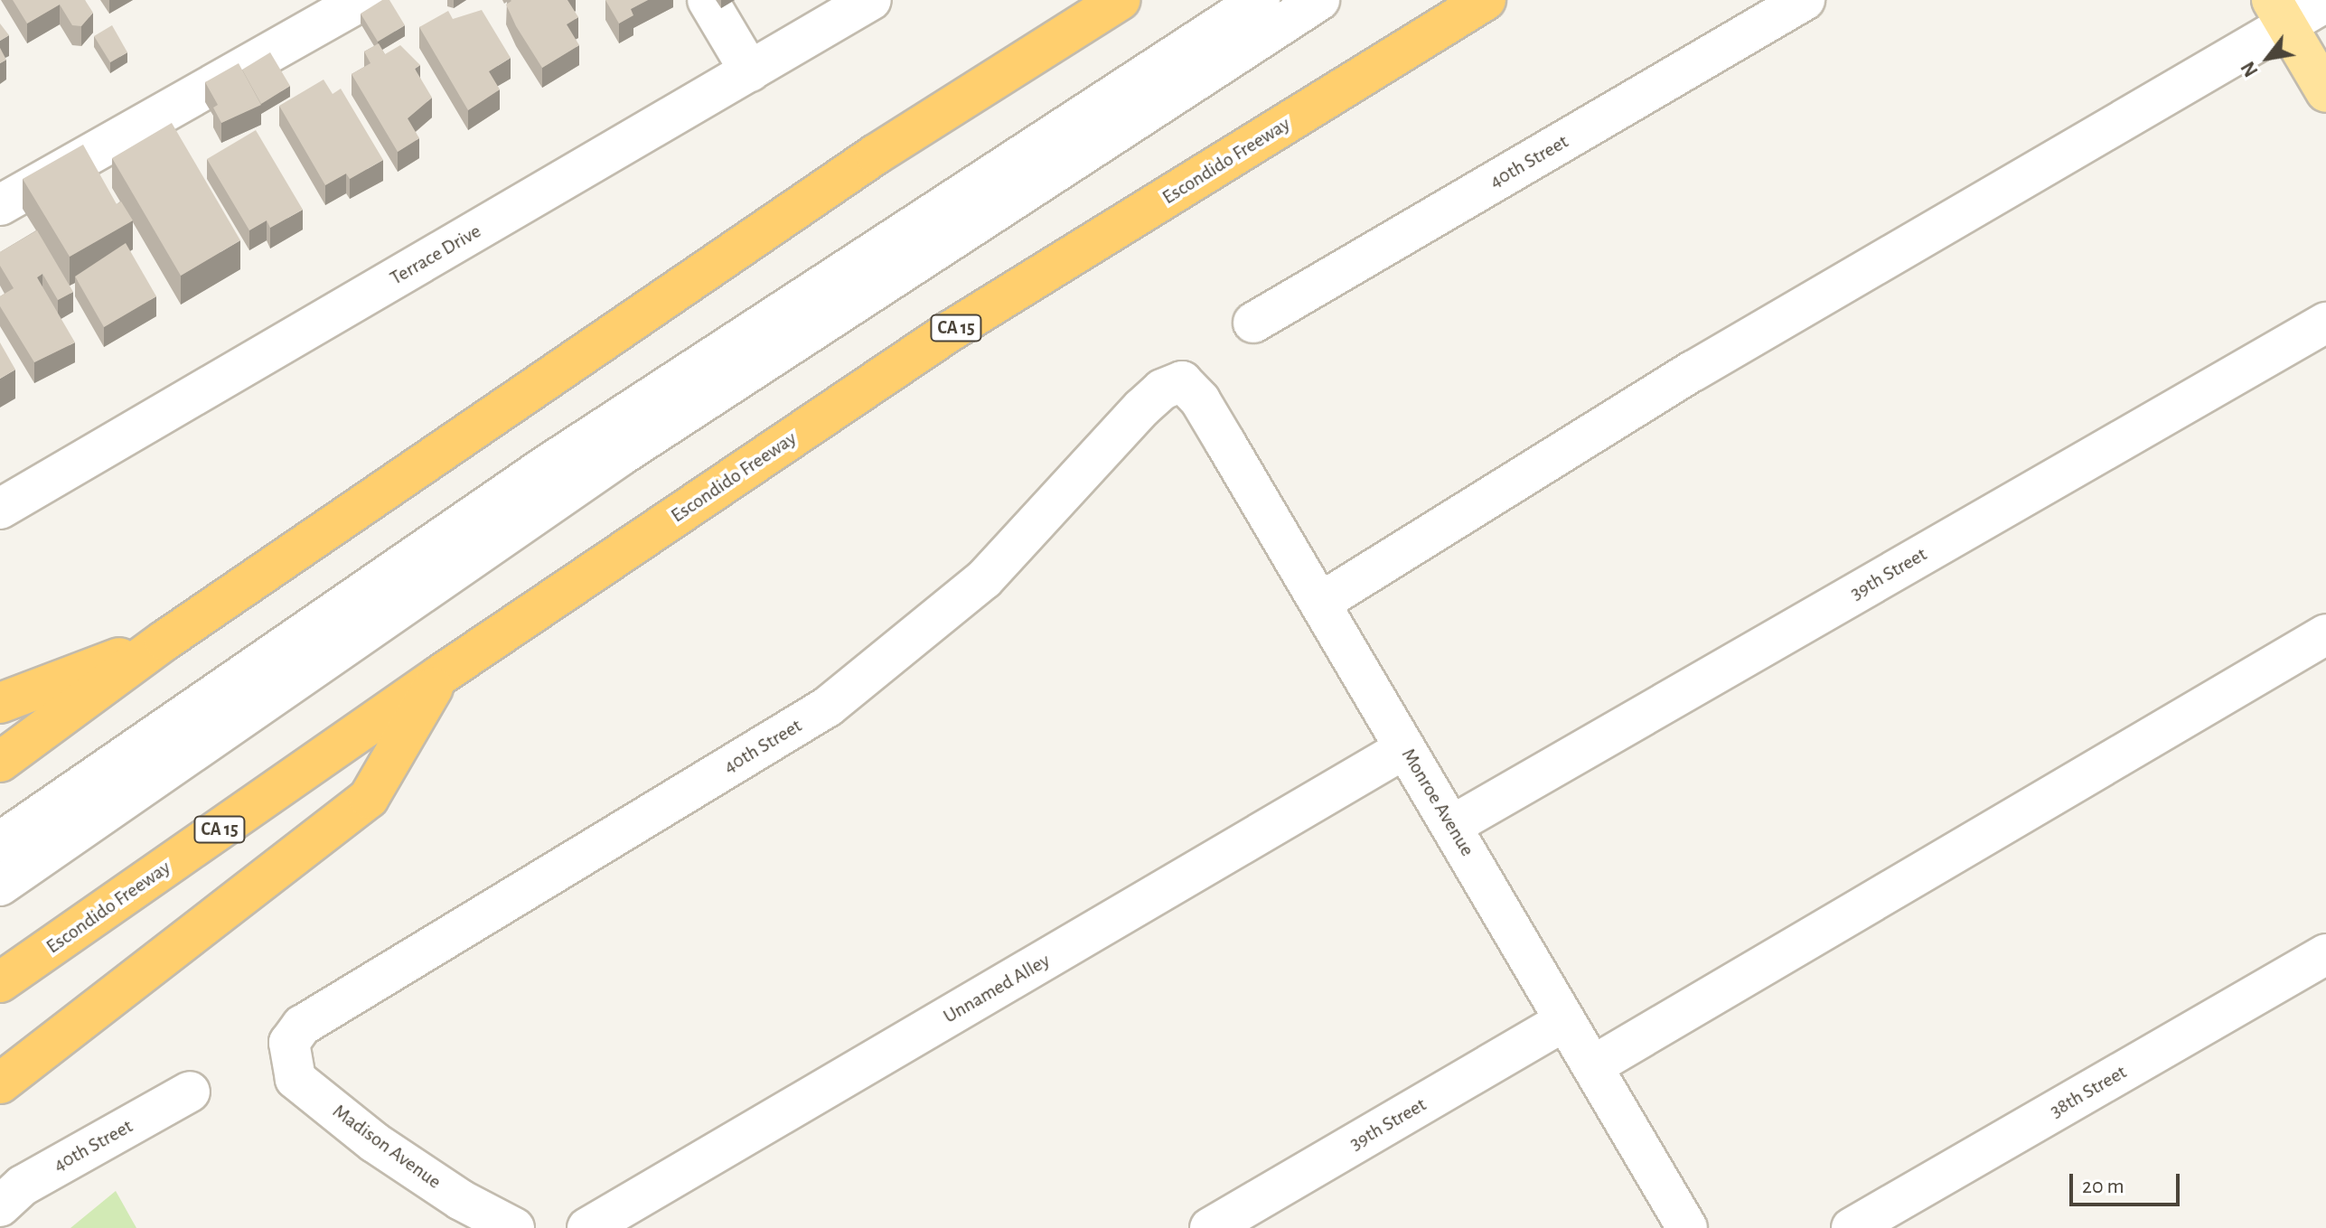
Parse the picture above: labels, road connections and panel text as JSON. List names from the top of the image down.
{
  "streets": {
    "highway": ["Escondido Freeway", "CA 15"],
    "street": [
      "40th Street",
      "Terrace Drive",
      "39th Street",
      "Monroe Avenue",
      "Unnamed Alley",
      "38th Street",
      "Madison Avenue"
    ]
  },
  "crossings": [
    ["40th Street", "Monroe Avenue"],
    ["40th Street", "Madison Avenue"],
    ["39th Street", "Monroe Avenue"],
    ["Monroe Avenue", "Unnamed Alley"]
  ],
  "scale_bar": "20 m",
  "north": "bottom left"
}
